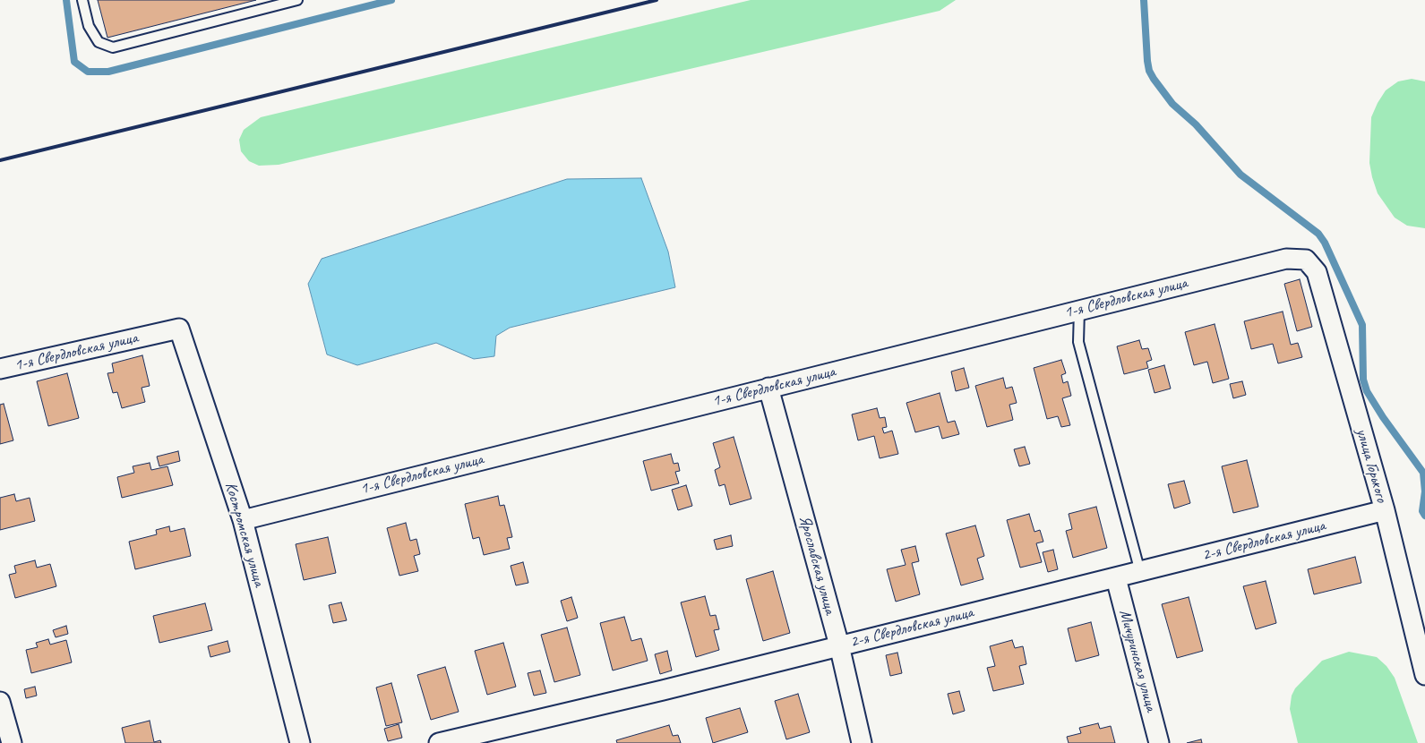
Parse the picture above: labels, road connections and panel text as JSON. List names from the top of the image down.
{
  "streets": {
    "street": [
      "1-я Свердловская улица",
      "улица Горького",
      "Костромская улица",
      "2-я Свердловская улица",
      "Ярославская улица",
      "Мичуринская улица"
    ]
  },
  "crossings": [
    ["1-я Свердловская улица", "улица Горького"],
    ["1-я Свердловская улица", "Костромская улица"],
    ["1-я Свердловская улица", "Ярославская улица"],
    ["улица Горького", "2-я Свердловская улица"],
    ["2-я Свердловская улица", "Ярославская улица"],
    ["2-я Свердловская улица", "Мичуринская улица"]
  ]
}
